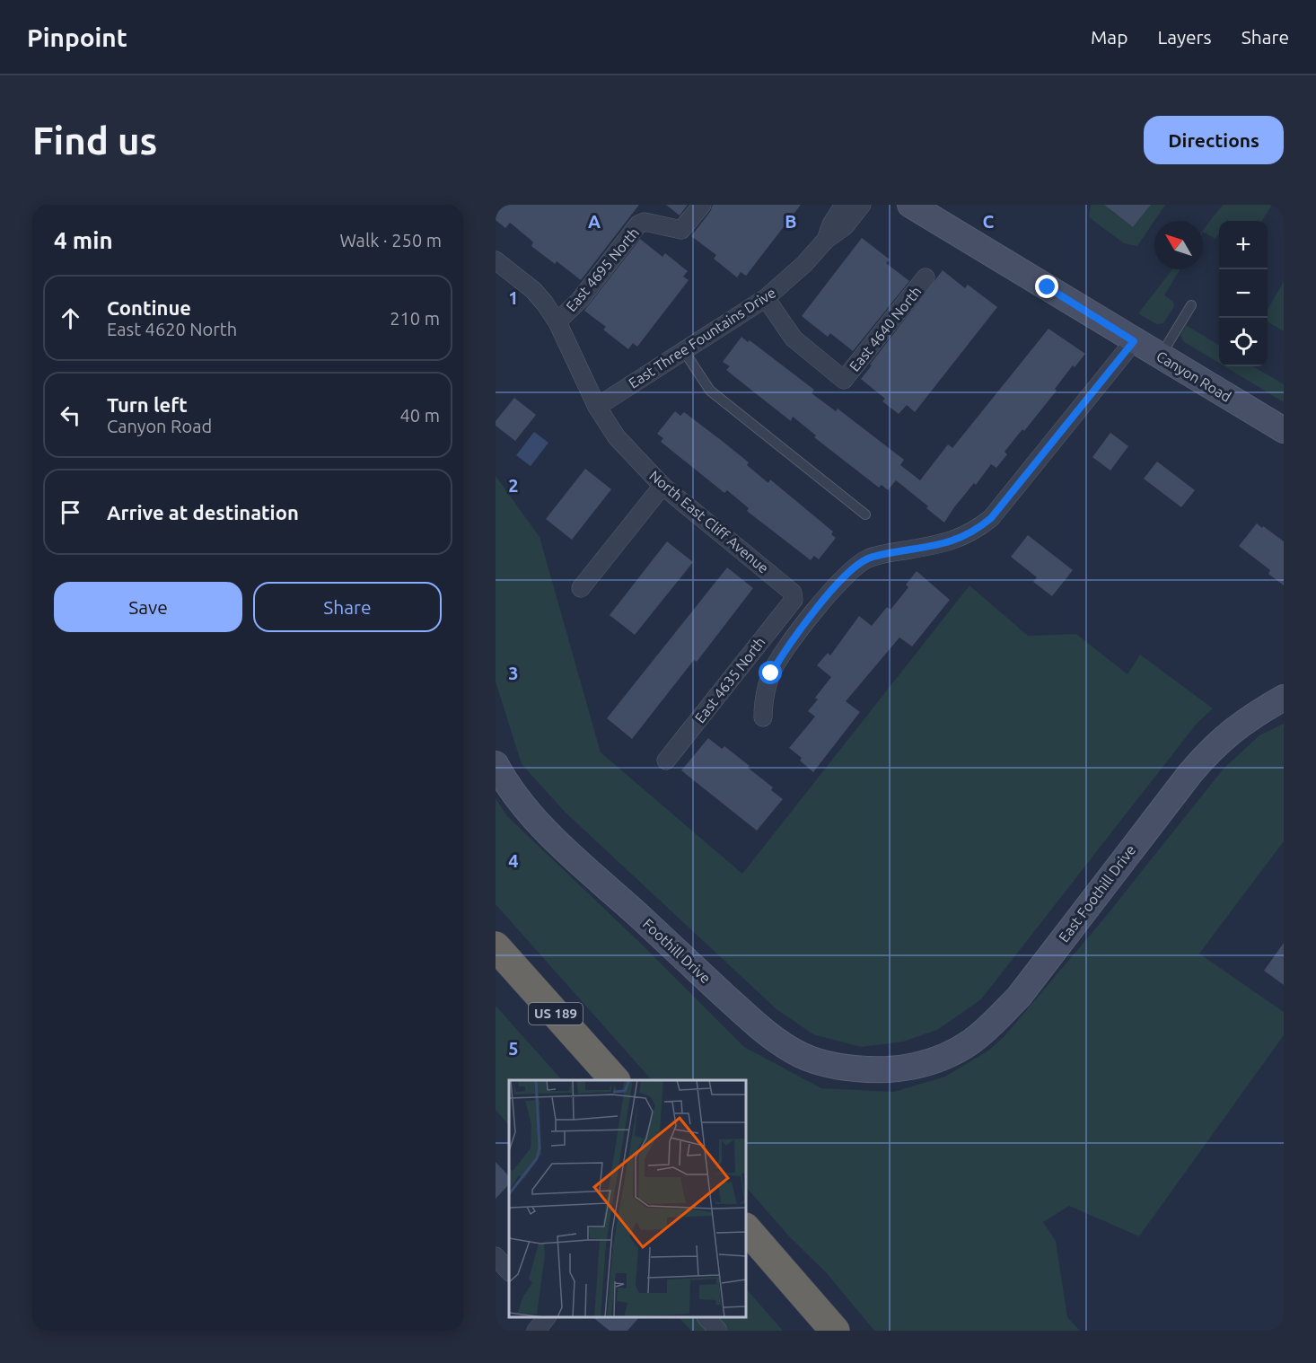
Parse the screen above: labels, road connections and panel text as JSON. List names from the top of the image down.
{
  "streets": {
    "highway": ["US 189"],
    "main road": ["Canyon Road", "East Foothill Drive", "Foothill Drive"],
    "street": [
      "East 4695 North",
      "East 4640 North",
      "East Three Fountains Drive",
      "North East Cliff Avenue",
      "East 4635 North"
    ]
  },
  "crossings": [
    ["East 4695 North", "North East Cliff Avenue"],
    ["East 4640 North", "East Three Fountains Drive"],
    ["East Three Fountains Drive", "North East Cliff Avenue"],
    ["North East Cliff Avenue", "East 4635 North"],
    ["East Foothill Drive", "Foothill Drive"]
  ],
  "north": "top left",
  "page": {
    "header": "Pinpoint",
    "nav": ["Map", "Layers", "Share"],
    "buttons": [
      "Directions",
      ["Save", "Share"]
    ],
    "title": "Find us",
    "heading": ["4 min", "Walk · 250 m"],
    "map_buttons": ["+", "−"],
    "list": [
      ["Continue", "East 4620 North", "210 m"],
      ["Turn left", "Canyon Road", "40 m"],
      "Arrive at destination"
    ]
  },
  "grid": {
    "columns": ["A", "B", "C"],
    "rows": [
      "1",
      "2",
      "3",
      "4",
      "5"
    ]
  }
}
